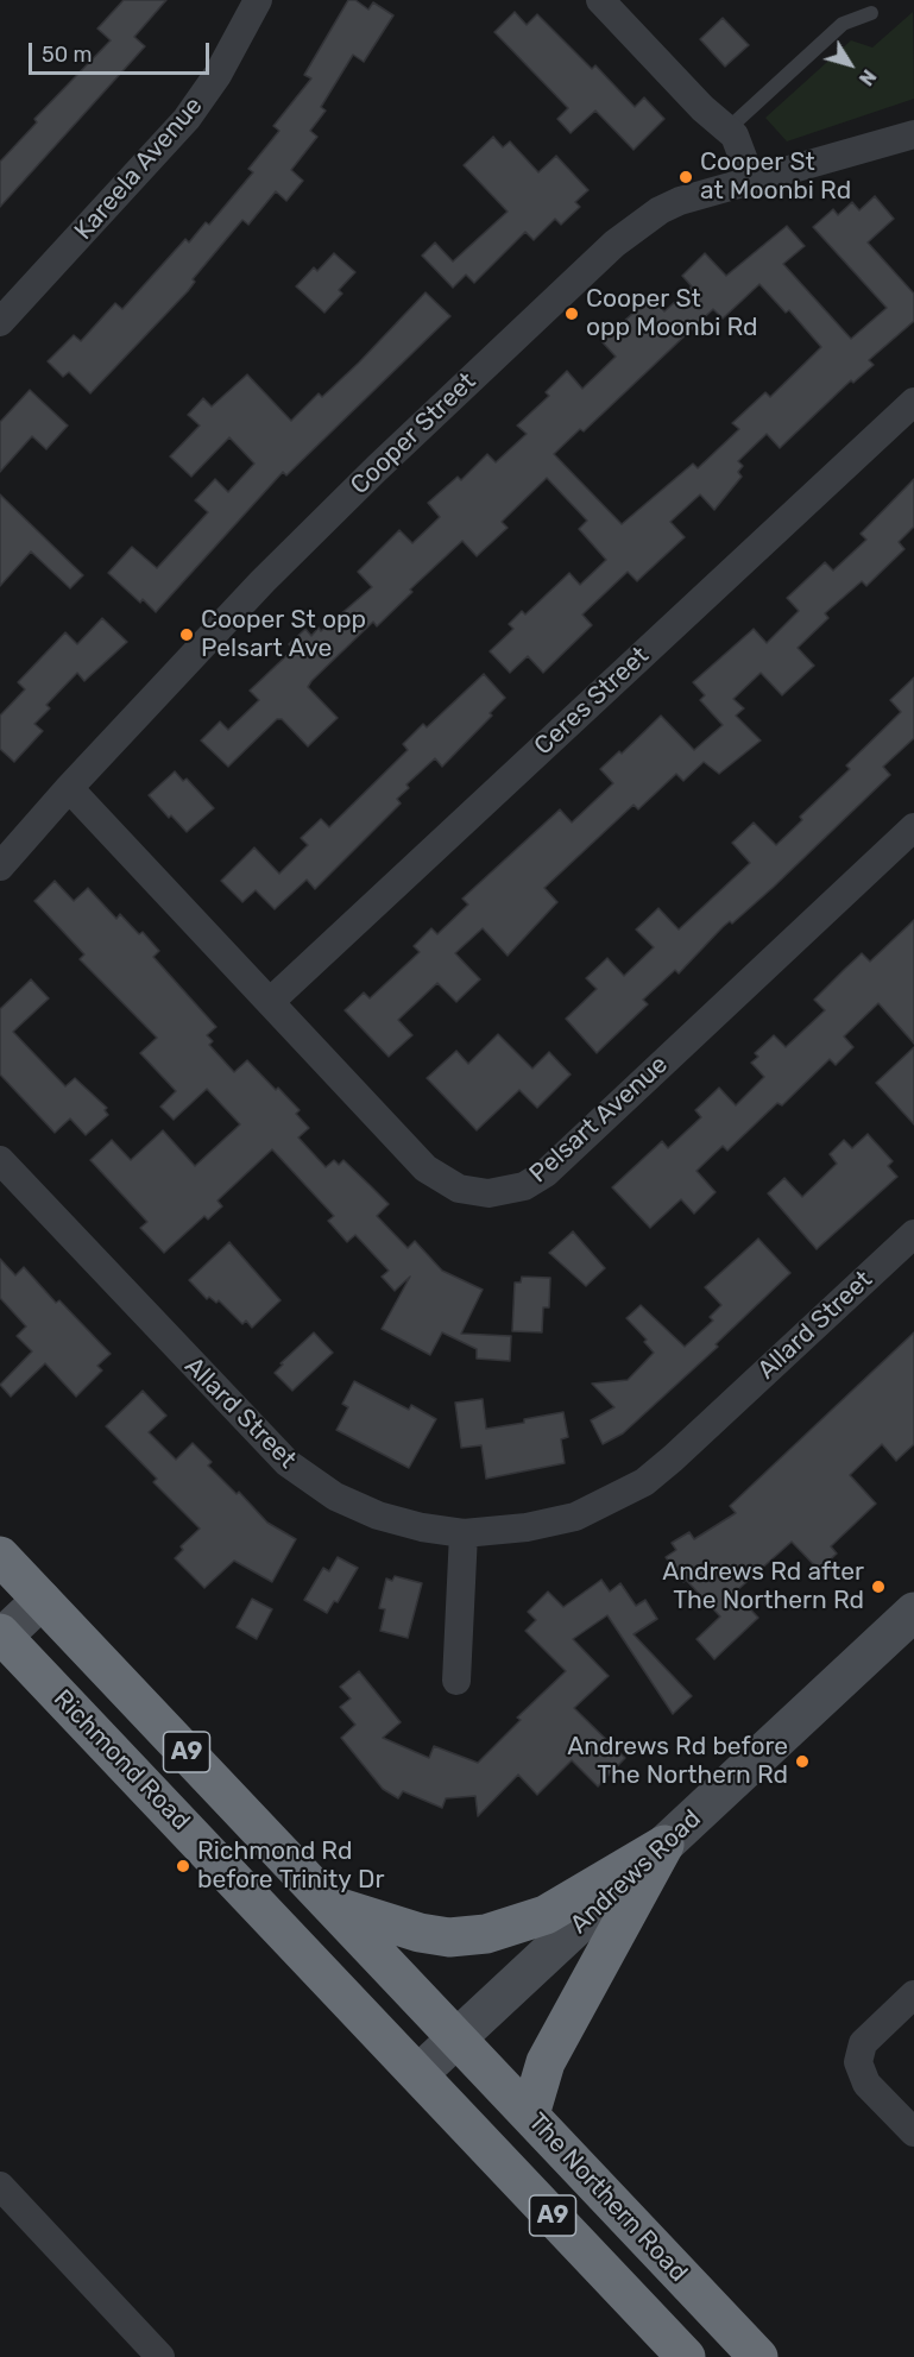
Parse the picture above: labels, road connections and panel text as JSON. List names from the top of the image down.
{
  "streets": {
    "highway": ["A9", "Richmond Road", "The Northern Road"],
    "main road": ["Andrews Road"],
    "street": [
      "Kareela Avenue",
      "Cooper Street",
      "Ceres Street",
      "Pelsart Avenue",
      "Allard Street"
    ]
  },
  "crossings": [
    ["Cooper Street", "Pelsart Avenue"],
    ["Ceres Street", "Pelsart Avenue"],
    ["Richmond Road", "Andrews Road"],
    ["Richmond Road", "The Northern Road"],
    ["Andrews Road", "The Northern Road"]
  ],
  "places": [
    "Cooper St at Moonbi Rd",
    "Cooper St opp Moonbi Rd",
    "Cooper St opp Pelsart Ave",
    "Andrews Rd after The Northern Rd",
    "Andrews Rd before The Northern Rd",
    "Richmond Rd before Trinity Dr"
  ],
  "scale_bar": "50 m",
  "north": "bottom right"
}
